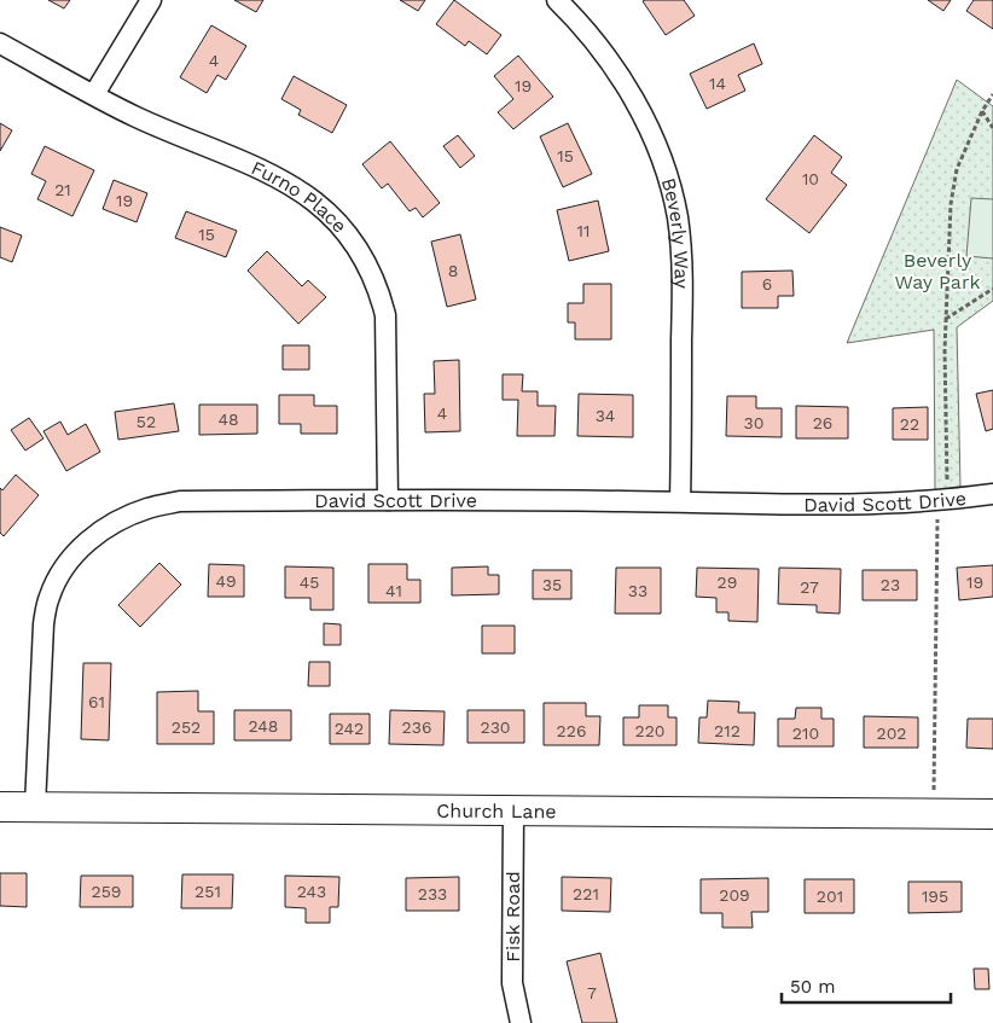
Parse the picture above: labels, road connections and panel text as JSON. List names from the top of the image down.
{
  "streets": {
    "street": [
      "Furno Place",
      "Beverly Way",
      "David Scott Drive",
      "Church Lane",
      "Fisk Road"
    ]
  },
  "crossings": [
    ["Furno Place", "David Scott Drive"],
    ["Beverly Way", "David Scott Drive"],
    ["David Scott Drive", "Church Lane"],
    ["Church Lane", "Fisk Road"]
  ],
  "parks": ["Beverly Way Park"],
  "house_numbers": [
    "4",
    "14",
    "19",
    "15",
    "10",
    "21",
    "19",
    "11",
    "15",
    "8",
    "6",
    "4",
    "34",
    "48",
    "52",
    "30",
    "26",
    "22",
    "49",
    "45",
    "29",
    "19",
    "35",
    "23",
    "27",
    "41",
    "33",
    "61",
    "248",
    "252",
    "236",
    "230",
    "242",
    "226",
    "220",
    "212",
    "210",
    "202",
    "259",
    "251",
    "243",
    "233",
    "221",
    "209",
    "201",
    "195",
    "7"
  ],
  "scale_bar": "50 m"
}
